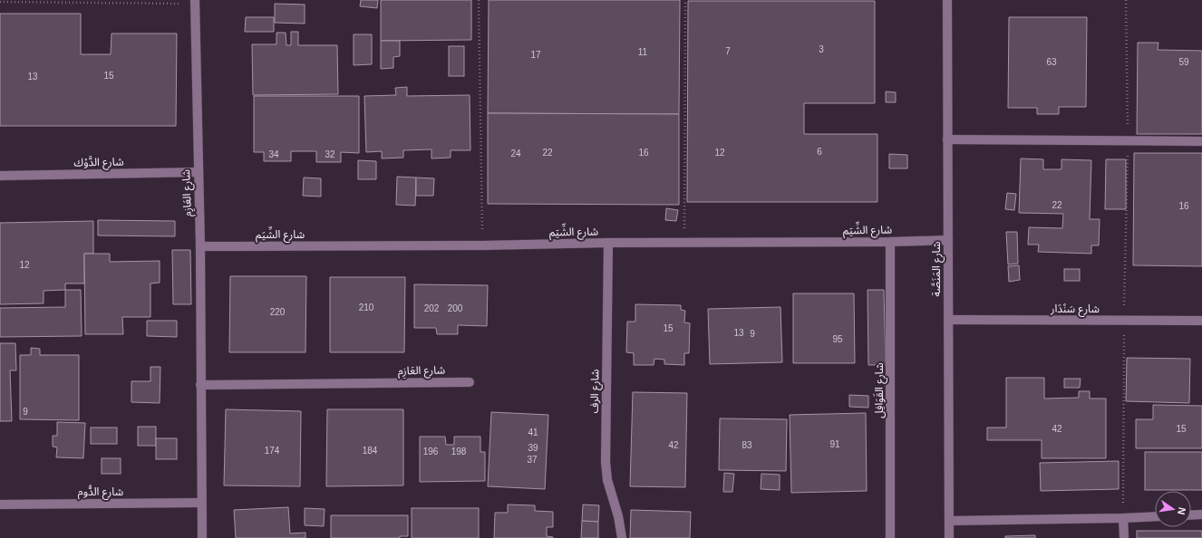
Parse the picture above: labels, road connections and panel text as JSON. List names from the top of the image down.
{
  "streets": {
    "street": [
      "شارع الدَّوْك",
      "شارع العَازِم",
      "شارع الشِّيَم",
      "شارع المَنَصَّة",
      "شارع سَنْدَار",
      "شارع القَوَافِل",
      "شارع الرف",
      "شارع الدُّوم"
    ]
  },
  "crossings": [
    ["شارع الدَّوْك", "شارع العَازِم"],
    ["شارع العَازِم", "شارع الشِّيَم"],
    ["شارع العَازِم", "شارع الدُّوم"],
    ["شارع الشِّيَم", "شارع المَنَصَّة"],
    ["شارع الشِّيَم", "شارع القَوَافِل"],
    ["شارع الشِّيَم", "شارع الرف"],
    ["شارع المَنَصَّة", "شارع سَنْدَار"]
  ],
  "house_numbers": [
    "3",
    "7",
    "11",
    "17",
    "63",
    "59",
    "15",
    "13",
    "6",
    "22",
    "16",
    "12",
    "24",
    "34",
    "32",
    "22",
    "16",
    "12",
    "210",
    "202",
    "200",
    "220",
    "15",
    "13",
    "9",
    "95",
    "9",
    "42",
    "15",
    "41",
    "91",
    "42",
    "83",
    "39",
    "174",
    "184",
    "196",
    "198",
    "37"
  ],
  "north": "right"
}
